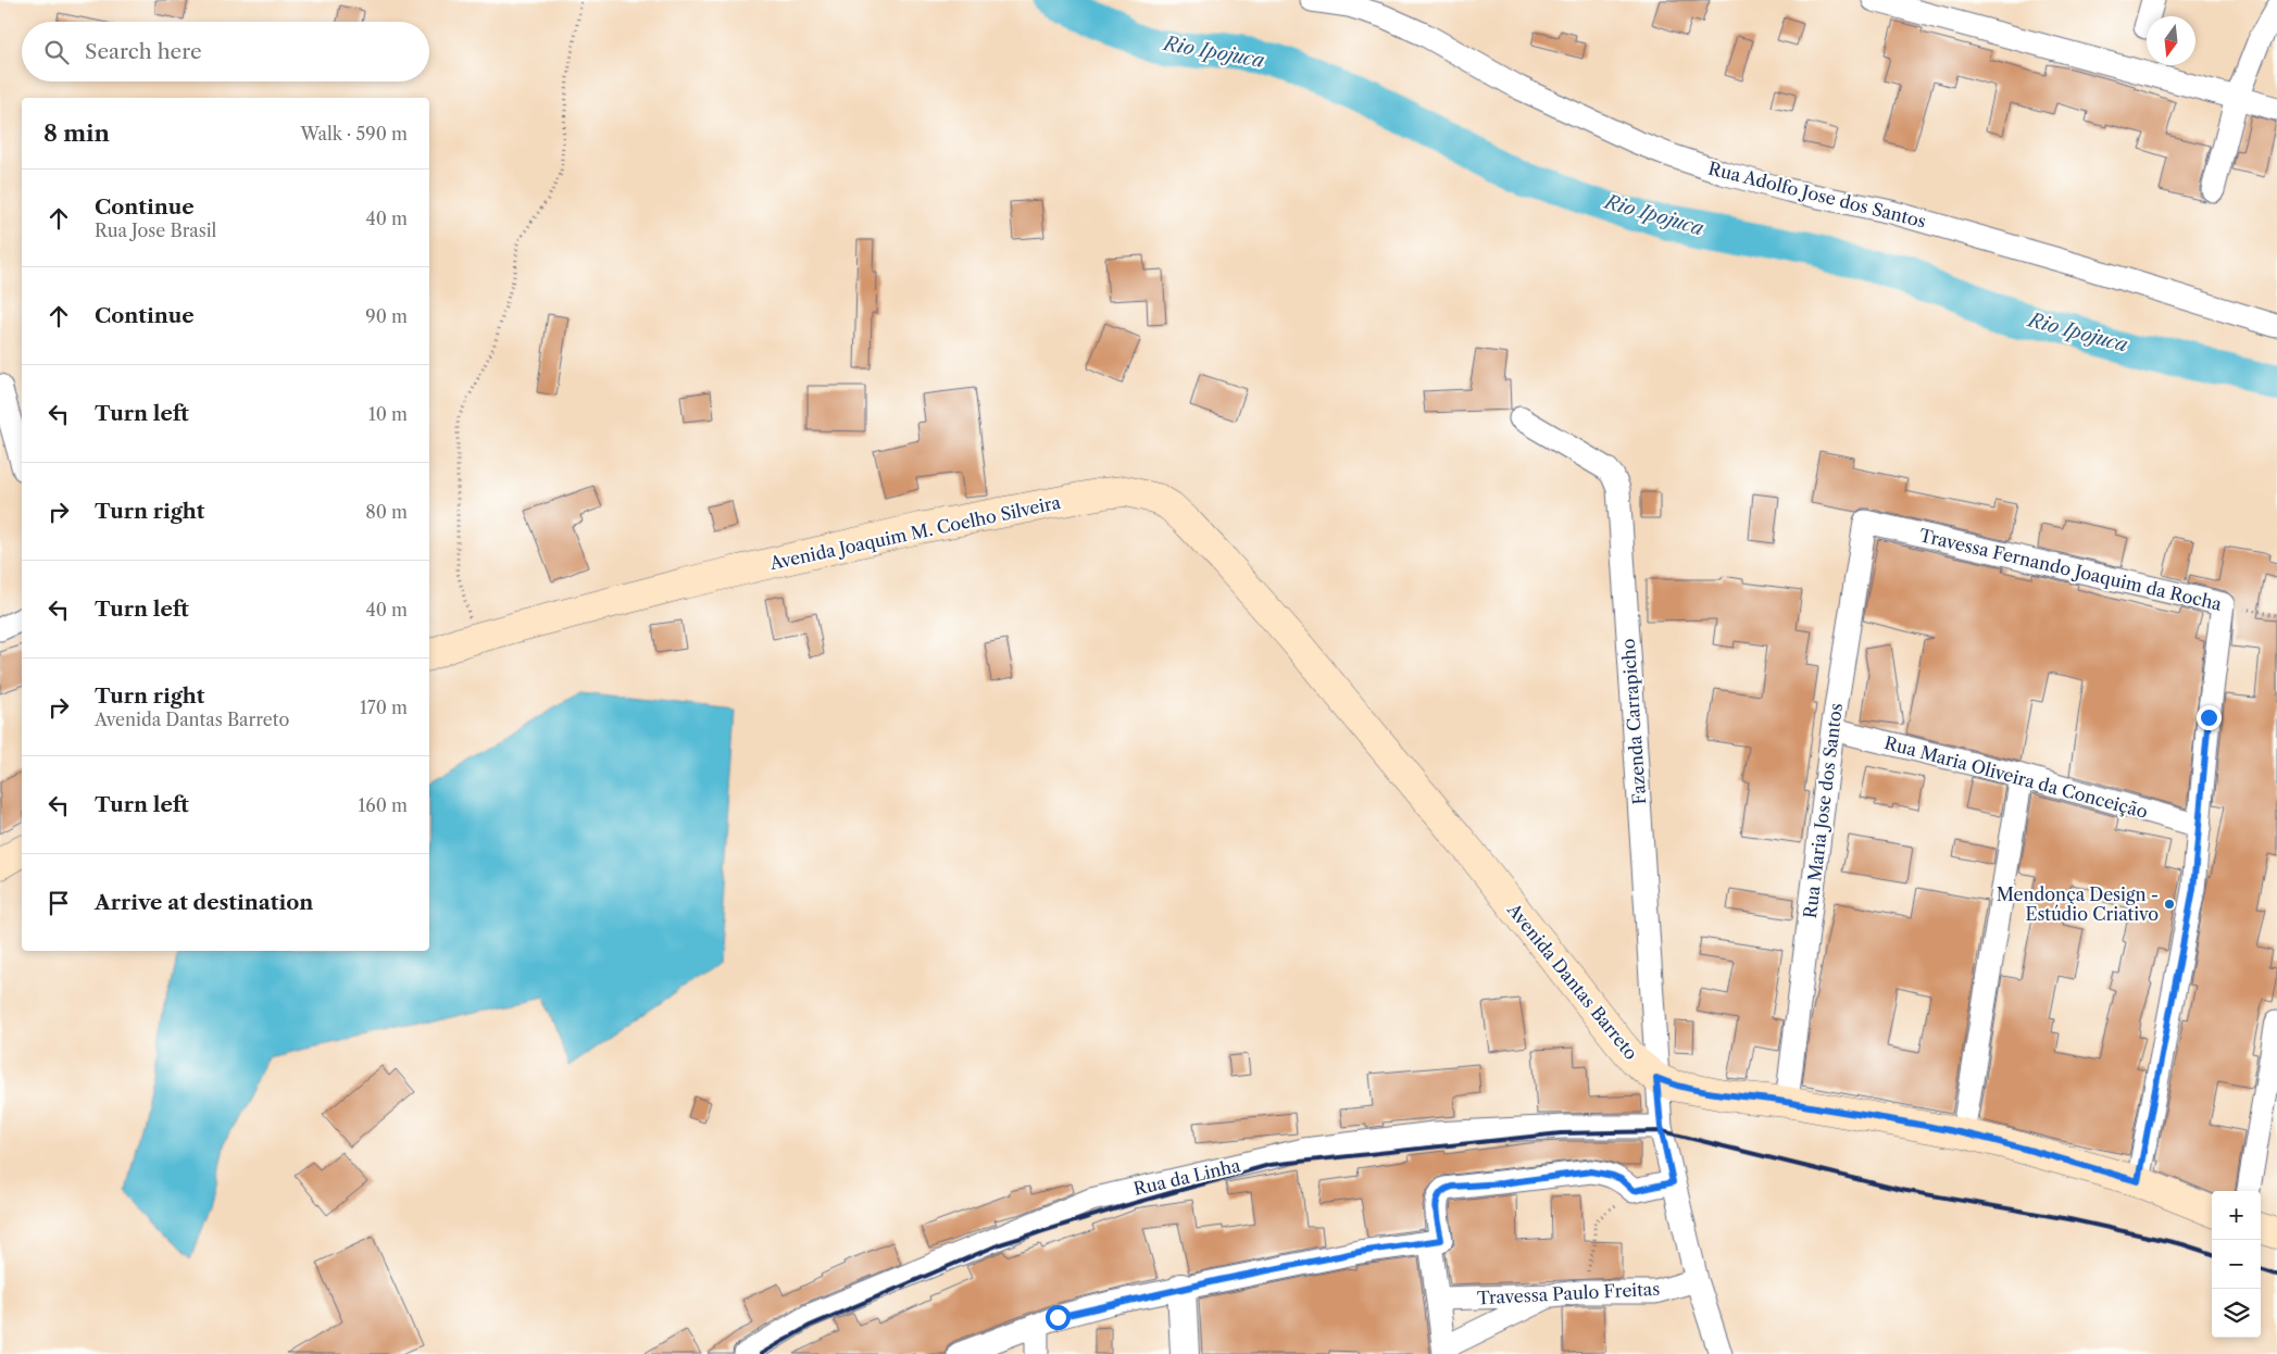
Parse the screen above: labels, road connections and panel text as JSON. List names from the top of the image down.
{
  "streets": {
    "main road": ["Avenida Joaquim M. Coelho Silveira", "Avenida Dantas Barreto"],
    "street": [
      "Rua Adolfo Jose dos Santos",
      "Travessa Fernando Joaquim da Rocha",
      "Fazenda Carrapicho",
      "Rua Maria Oliveira da Conceição",
      "Rua Maria Jose dos Santos",
      "Rua da Linha",
      "Travessa Paulo Freitas"
    ]
  },
  "crossings": [
    ["Avenida Joaquim M. Coelho Silveira", "Avenida Dantas Barreto"],
    ["Travessa Fernando Joaquim da Rocha", "Rua Maria Jose dos Santos"],
    ["Fazenda Carrapicho", "Avenida Dantas Barreto"],
    ["Fazenda Carrapicho", "Rua da Linha"],
    ["Fazenda Carrapicho", "Travessa Paulo Freitas"],
    ["Rua Maria Oliveira da Conceição", "Rua Maria Jose dos Santos"],
    ["Rua Maria Jose dos Santos", "Avenida Dantas Barreto"]
  ],
  "water": ["Rio Ipojuca"],
  "places": ["Mendonça Design - Estúdio Criativo"],
  "north": "bottom",
  "page": {
    "search": "Search here",
    "heading": ["8 min", "Walk · 590 m"],
    "list": [
      ["Continue", "Rua Jose Brasil", "40 m"],
      ["Continue", "90 m"],
      ["Turn left", "10 m"],
      ["Turn right", "80 m"],
      ["Turn left", "40 m"],
      ["Turn right", "Avenida Dantas Barreto", "170 m"],
      ["Turn left", "160 m"],
      "Arrive at destination"
    ],
    "map_buttons": ["+", "−"]
  }
}
